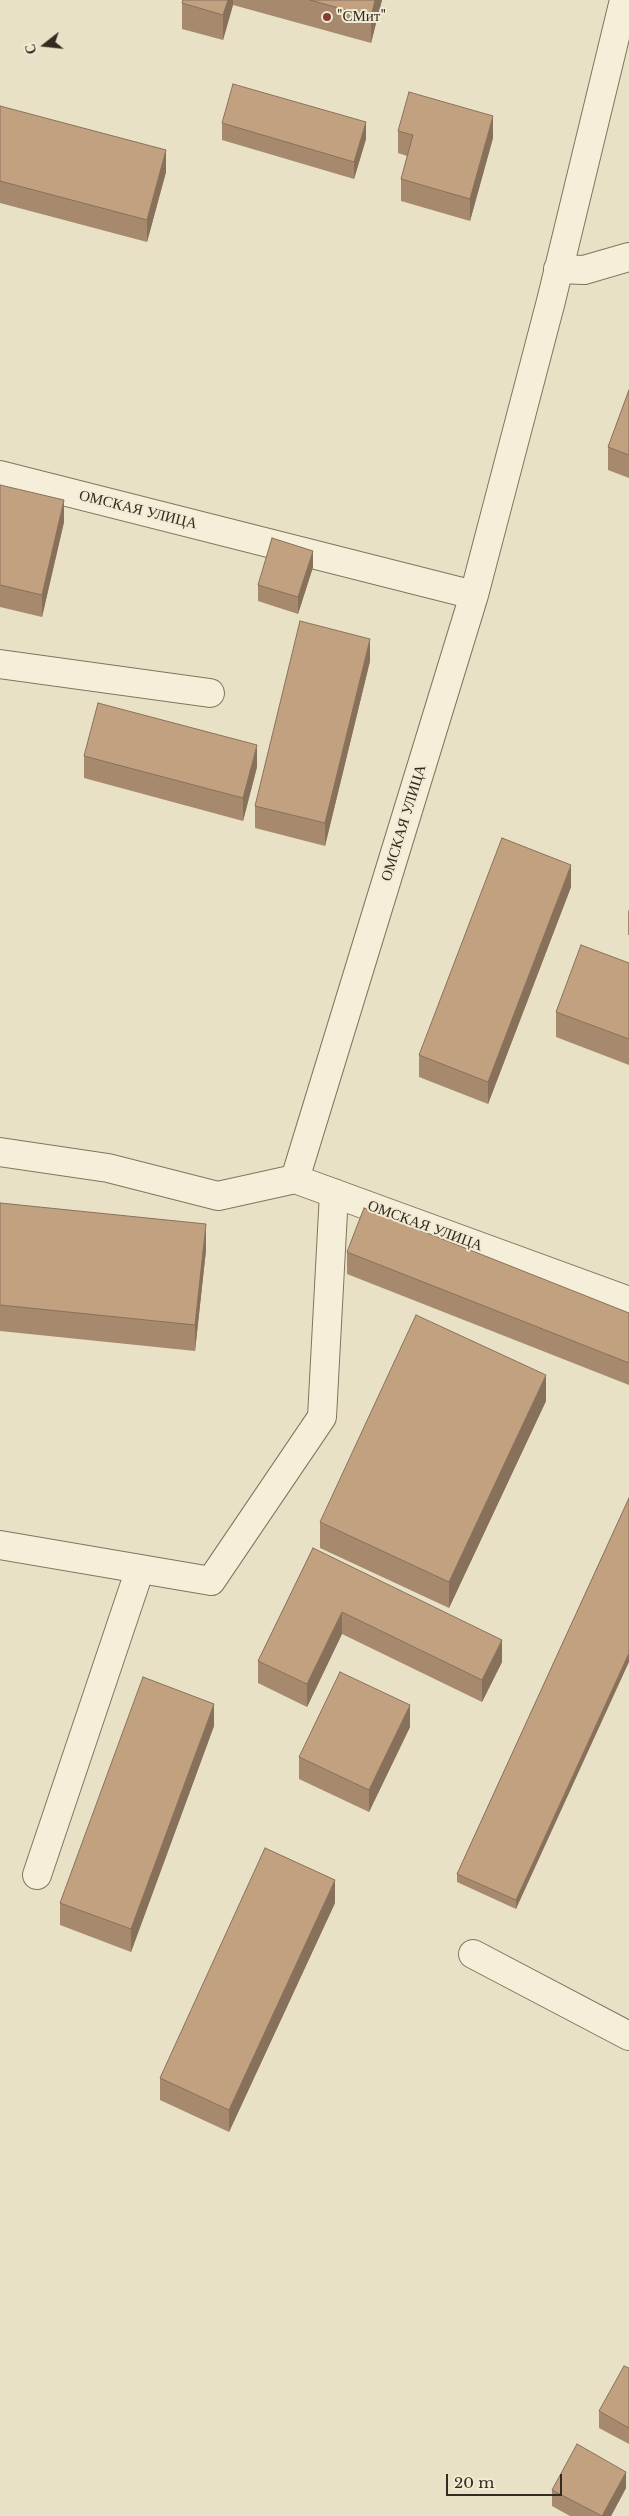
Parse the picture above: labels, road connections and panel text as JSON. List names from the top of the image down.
{
  "streets": {
    "street": ["ОМСКАЯ УЛИЦА"]
  },
  "places": ["\"СМит\""],
  "scale_bar": "20 m",
  "north": "left"
}
